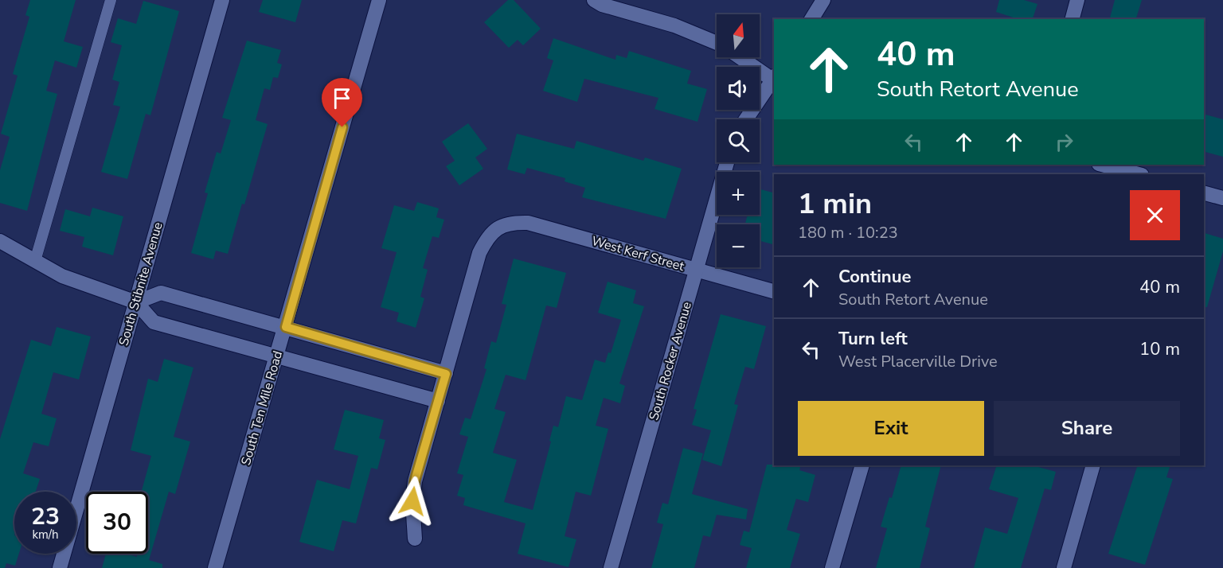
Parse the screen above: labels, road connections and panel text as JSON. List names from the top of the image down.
{
  "streets": {
    "street": [
      "West Kerf Street",
      "South Stibnite Avenue",
      "South Rocker Avenue",
      "South Ten Mile Road"
    ]
  },
  "crossings": [
    ["West Kerf Street", "South Rocker Avenue"]
  ],
  "north": "top",
  "page": {
    "map_buttons": ["+", "−"],
    "turn": ["40 m", "South Retort Avenue"],
    "heading": ["1 min", "180 m · 10:23"],
    "list": [
      {
        "name": "Continue",
        "note": "South Retort Avenue",
        "value": "40 m"
      },
      {
        "name": "Turn left",
        "note": "West Placerville Drive",
        "value": "10 m"
      }
    ],
    "buttons": ["Exit", "Share"],
    "speed": "23 km/h",
    "limit": "30"
  }
}
